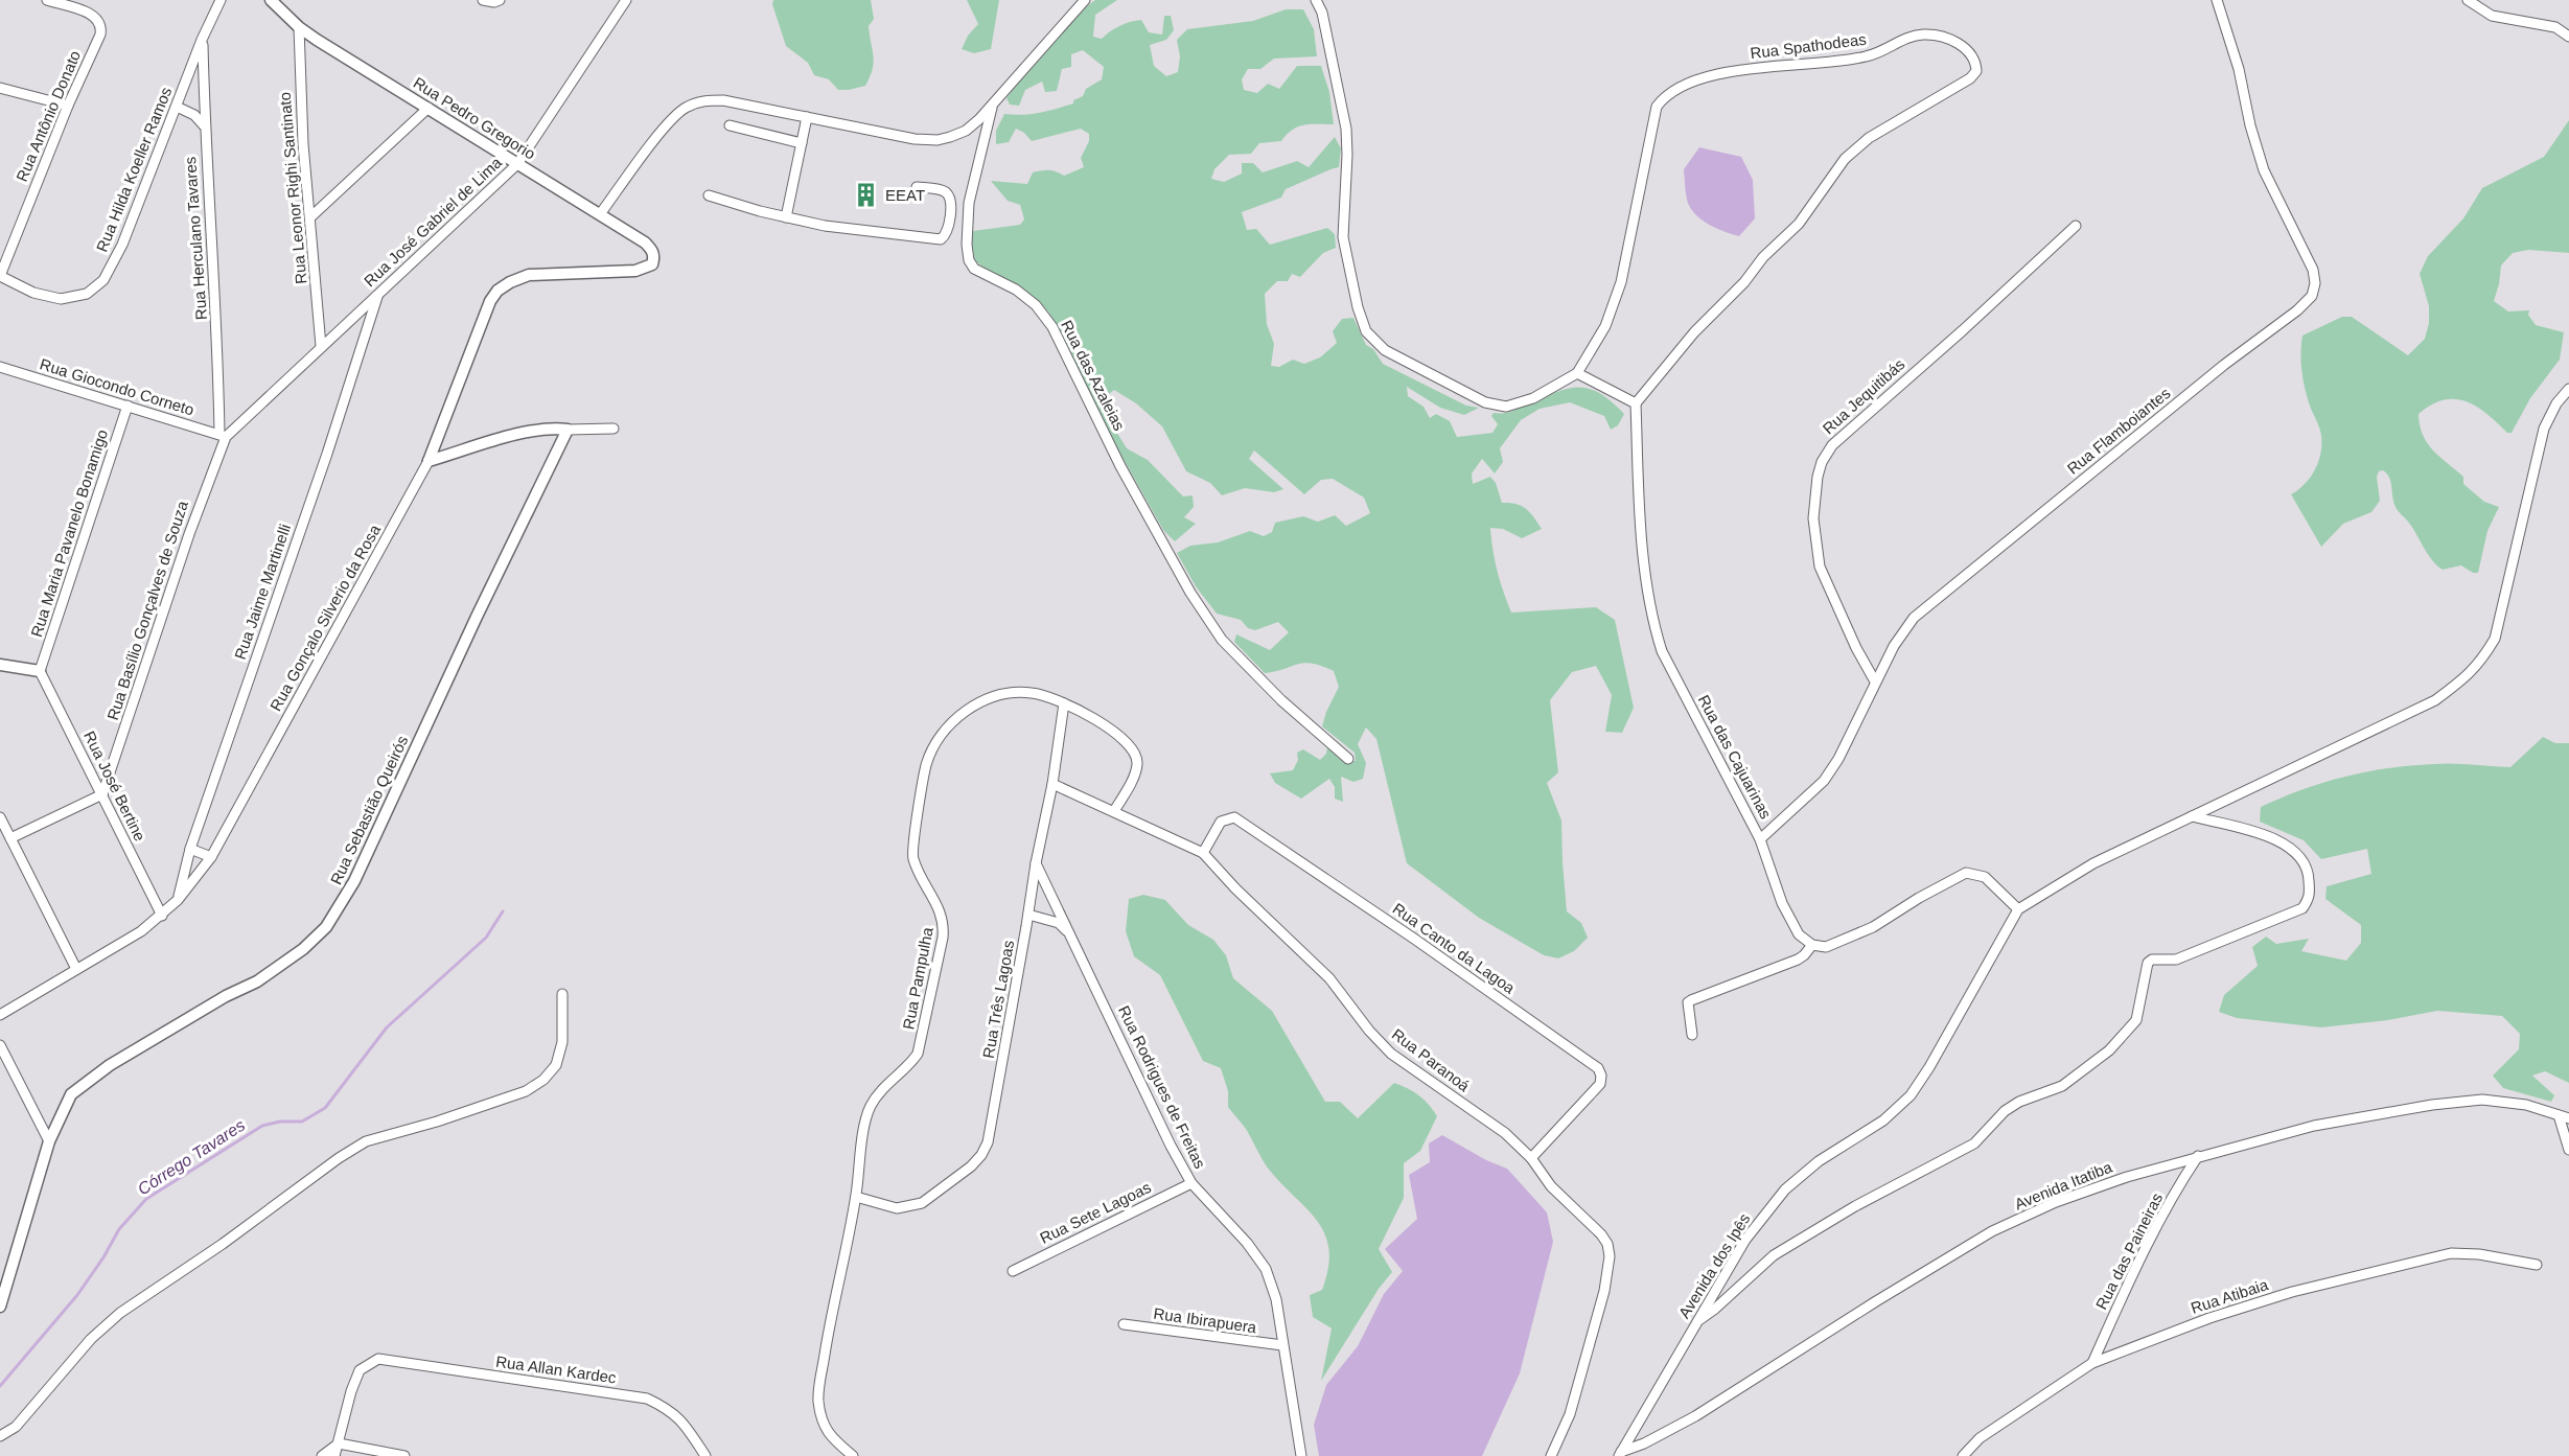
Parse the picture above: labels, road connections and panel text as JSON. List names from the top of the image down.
{
  "streets": {
    "street": [
      "Rua Spathodeas",
      "Rua Antônio Donato",
      "Rua Pedro Gregorio",
      "Rua Hilda Koeller Ramos",
      "Rua Leonor Righi Santinato",
      "Rua José Gabriel de Lima",
      "Rua Herculano Tavares",
      "Rua das Azaleias",
      "Rua Giocondo Corneto",
      "Rua Jequitibás",
      "Rua Flamboiantes",
      "Rua Maria Pavanelo Bonamigo",
      "Rua Jaime Martinelli",
      "Rua Basílio Gonçalves de Souza",
      "Rua Gonçalo Silverio da Rosa",
      "Rua das Cajuarinas",
      "Rua José Bertine",
      "Rua Sebastião Queirós",
      "Rua Canto da Lagoa",
      "Rua Pampulha",
      "Rua Três Lagoas",
      "Rua Paranoá",
      "Rua Rodrigues de Freitas",
      "Avenida Itatiba",
      "Rua Sete Lagoas",
      "Rua das Paineiras",
      "Avenida dos Ipês",
      "Rua Atibaia",
      "Rua Ibirapuera",
      "Rua Allan Kardec"
    ]
  },
  "crossings": [
    ["Rua Spathodeas", "Rua das Cajuarinas"],
    ["Rua Antônio Donato", "Rua Hilda Koeller Ramos"],
    ["Rua Pedro Gregorio", "Rua Leonor Righi Santinato"],
    ["Rua Pedro Gregorio", "Rua José Gabriel de Lima"],
    ["Rua Pedro Gregorio", "Rua Gonçalo Silverio da Rosa"],
    ["Rua Hilda Koeller Ramos", "Rua Herculano Tavares"],
    ["Rua Leonor Righi Santinato", "Rua José Gabriel de Lima"],
    ["Rua José Gabriel de Lima", "Rua Herculano Tavares"],
    ["Rua José Gabriel de Lima", "Rua Giocondo Corneto"],
    ["Rua José Gabriel de Lima", "Rua Jaime Martinelli"],
    ["Rua José Gabriel de Lima", "Rua Basílio Gonçalves de Souza"],
    ["Rua Herculano Tavares", "Rua Giocondo Corneto"],
    ["Rua Herculano Tavares", "Rua Basílio Gonçalves de Souza"],
    ["Rua Giocondo Corneto", "Rua Maria Pavanelo Bonamigo"],
    ["Rua Giocondo Corneto", "Rua Basílio Gonçalves de Souza"],
    ["Rua Jequitibás", "Rua Flamboiantes"],
    ["Rua Flamboiantes", "Rua das Cajuarinas"],
    ["Rua Maria Pavanelo Bonamigo", "Rua José Bertine"],
    ["Rua Jaime Martinelli", "Rua Gonçalo Silverio da Rosa"],
    ["Rua Basílio Gonçalves de Souza", "Rua José Bertine"],
    ["Rua Gonçalo Silverio da Rosa", "Rua José Bertine"],
    ["Rua Canto da Lagoa", "Rua Paranoá"],
    ["Rua Pampulha", "Rua Três Lagoas"],
    ["Rua Pampulha", "Rua Paranoá"],
    ["Rua Três Lagoas", "Rua Paranoá"],
    ["Rua Três Lagoas", "Rua Rodrigues de Freitas"],
    ["Rua Rodrigues de Freitas", "Rua Sete Lagoas"],
    ["Rua Rodrigues de Freitas", "Rua Ibirapuera"],
    ["Avenida Itatiba", "Rua das Paineiras"],
    ["Avenida Itatiba", "Avenida dos Ipês"],
    ["Rua das Paineiras", "Rua Atibaia"]
  ],
  "water": ["Córrego Tavares"],
  "places": {
    "building": ["EEAT"]
  }
}
